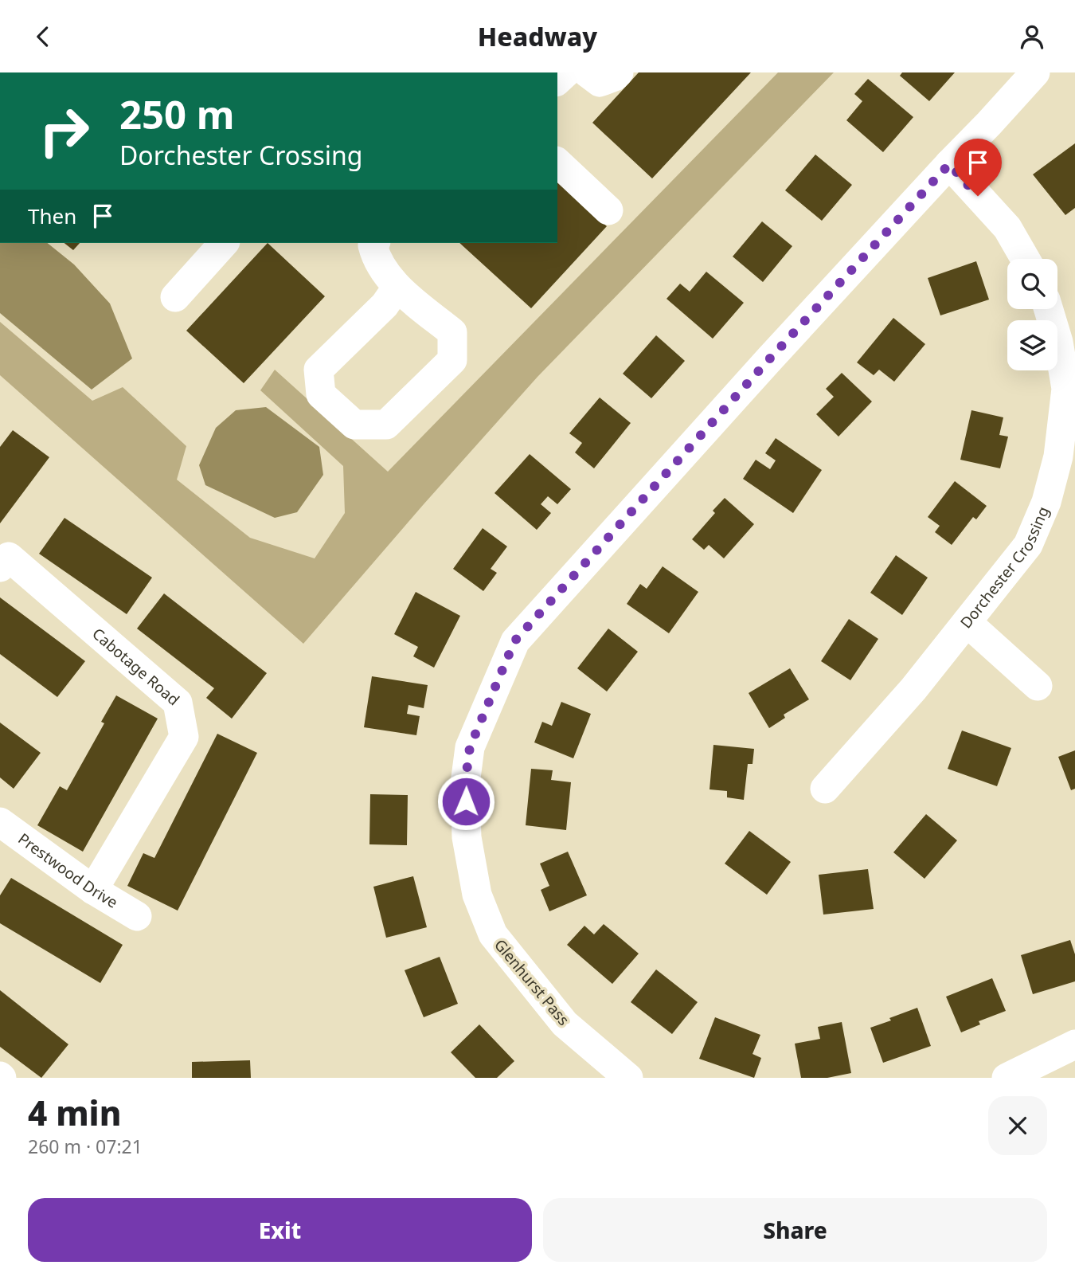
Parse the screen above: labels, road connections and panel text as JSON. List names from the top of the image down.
{
  "streets": {
    "street": [
      "Dorchester Crossing",
      "Cabotage Road",
      "Prestwood Drive",
      "Glenhurst Pass"
    ]
  },
  "crossings": [
    ["Cabotage Road", "Prestwood Drive"]
  ],
  "page": {
    "header": "Headway",
    "turn": ["250 m", "Dorchester Crossing"],
    "then": "Then",
    "heading": ["4 min", "260 m · 07:21"],
    "buttons": ["Exit", "Share"]
  }
}
